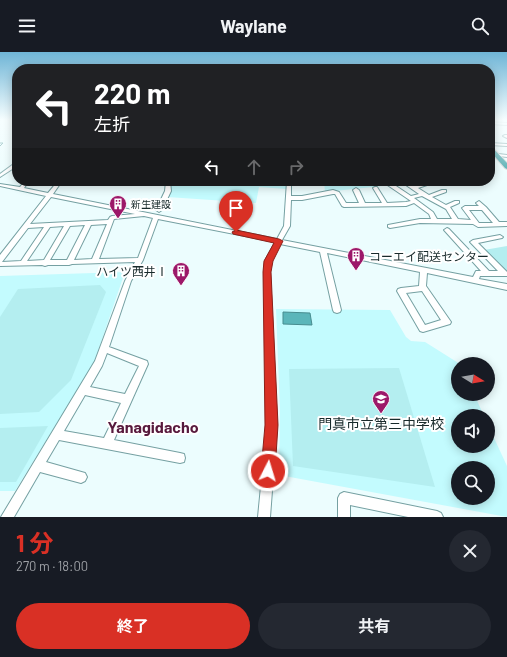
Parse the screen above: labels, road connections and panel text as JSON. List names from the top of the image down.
{
  "districts": ["Yanagidacho"],
  "places": {
    "building": ["新生建設", "コーエイ配送センター", "ハイツ西井Ⅰ"],
    "school or university": ["門真市立第三中学校"]
  },
  "north": "right",
  "page": {
    "header": "Waylane",
    "turn": ["220 m", "左折"],
    "heading": ["1 分", "270 m · 18:00"],
    "buttons": ["終了", "共有"]
  }
}
